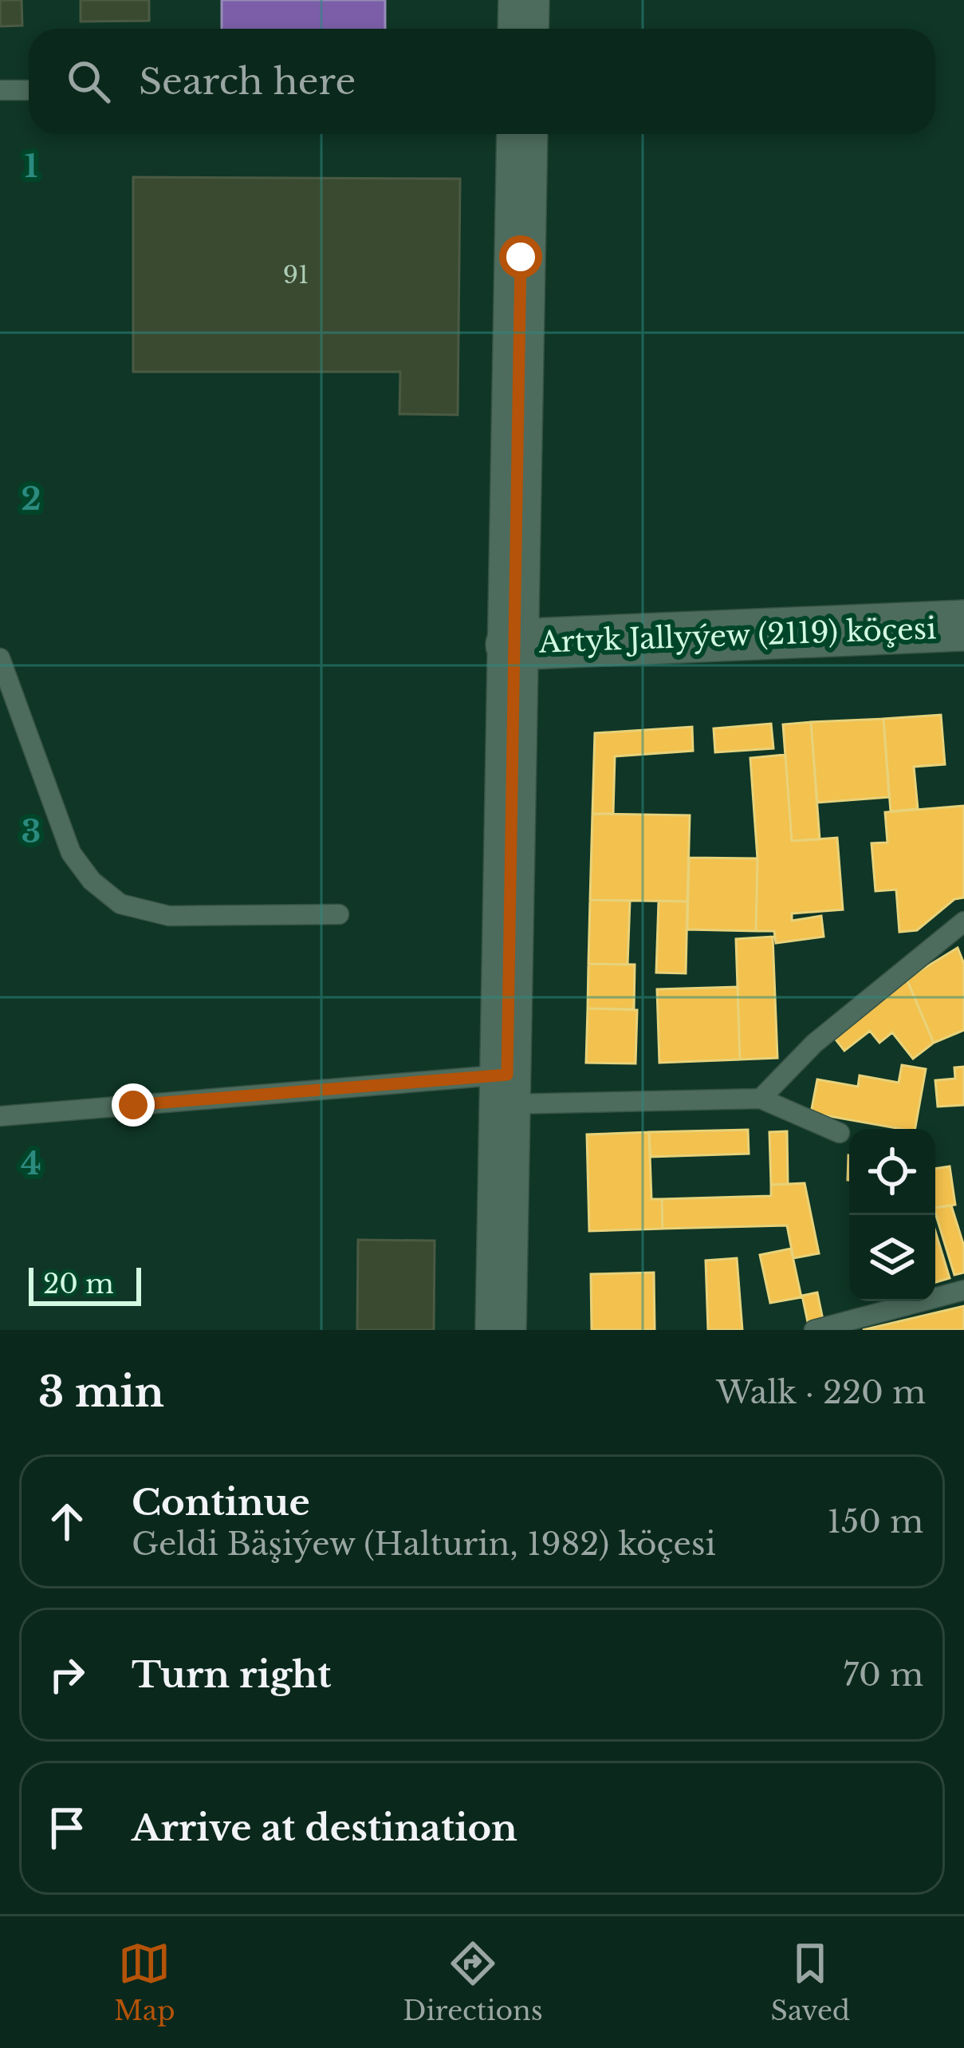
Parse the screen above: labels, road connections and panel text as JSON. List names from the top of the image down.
{
  "streets": {
    "street": ["Artyk Jallyýew (2119) köçesi"]
  },
  "house_numbers": ["91"],
  "scale_bar": "20 m",
  "page": {
    "search": "Search here",
    "scale": "20 m",
    "heading": ["3 min", "Walk · 220 m"],
    "list": [
      ["Continue", "Geldi Bäşiýew (Halturin, 1982) köçesi", "150 m"],
      ["Turn right", "70 m"],
      "Arrive at destination"
    ],
    "nav": ["Map", "Directions", "Saved"]
  },
  "grid": {
    "rows": [
      "1",
      "2",
      "3",
      "4"
    ]
  }
}
